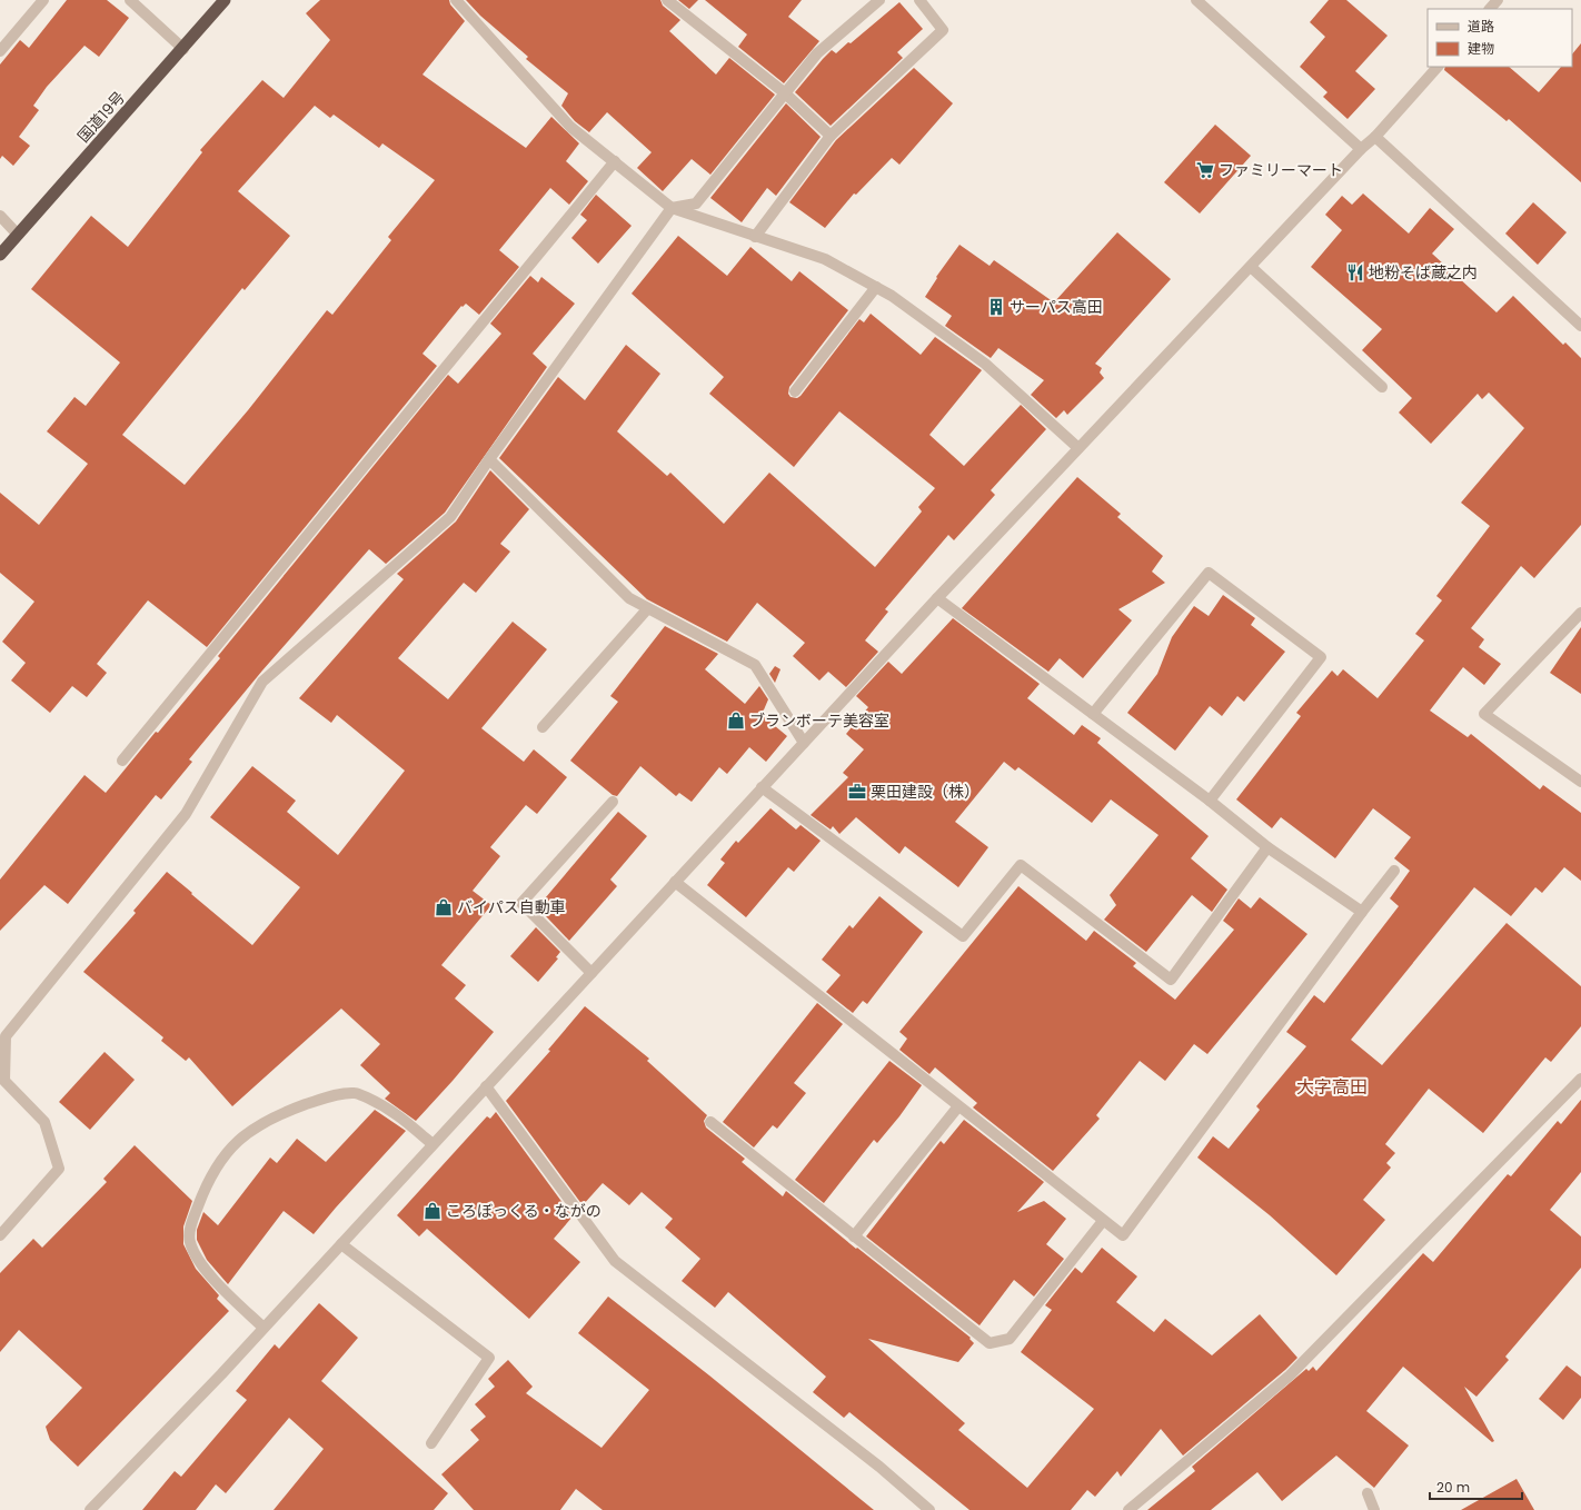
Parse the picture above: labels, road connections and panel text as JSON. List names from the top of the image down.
{
  "streets": {
    "highway": ["国道19号"]
  },
  "districts": ["大字高田"],
  "places": {
    "supermarket": ["ファミリーマート"],
    "restaurant": ["地粉そば蔵之内"],
    "building": ["サーパス高田"],
    "shop": ["ブランボーテ美容室", "バイパス自動車", "ころぼっくる・ながの"],
    "office": ["栗田建設（株）"]
  },
  "legend": ["道路", "建物"],
  "scale_bar": "20 m"
}
